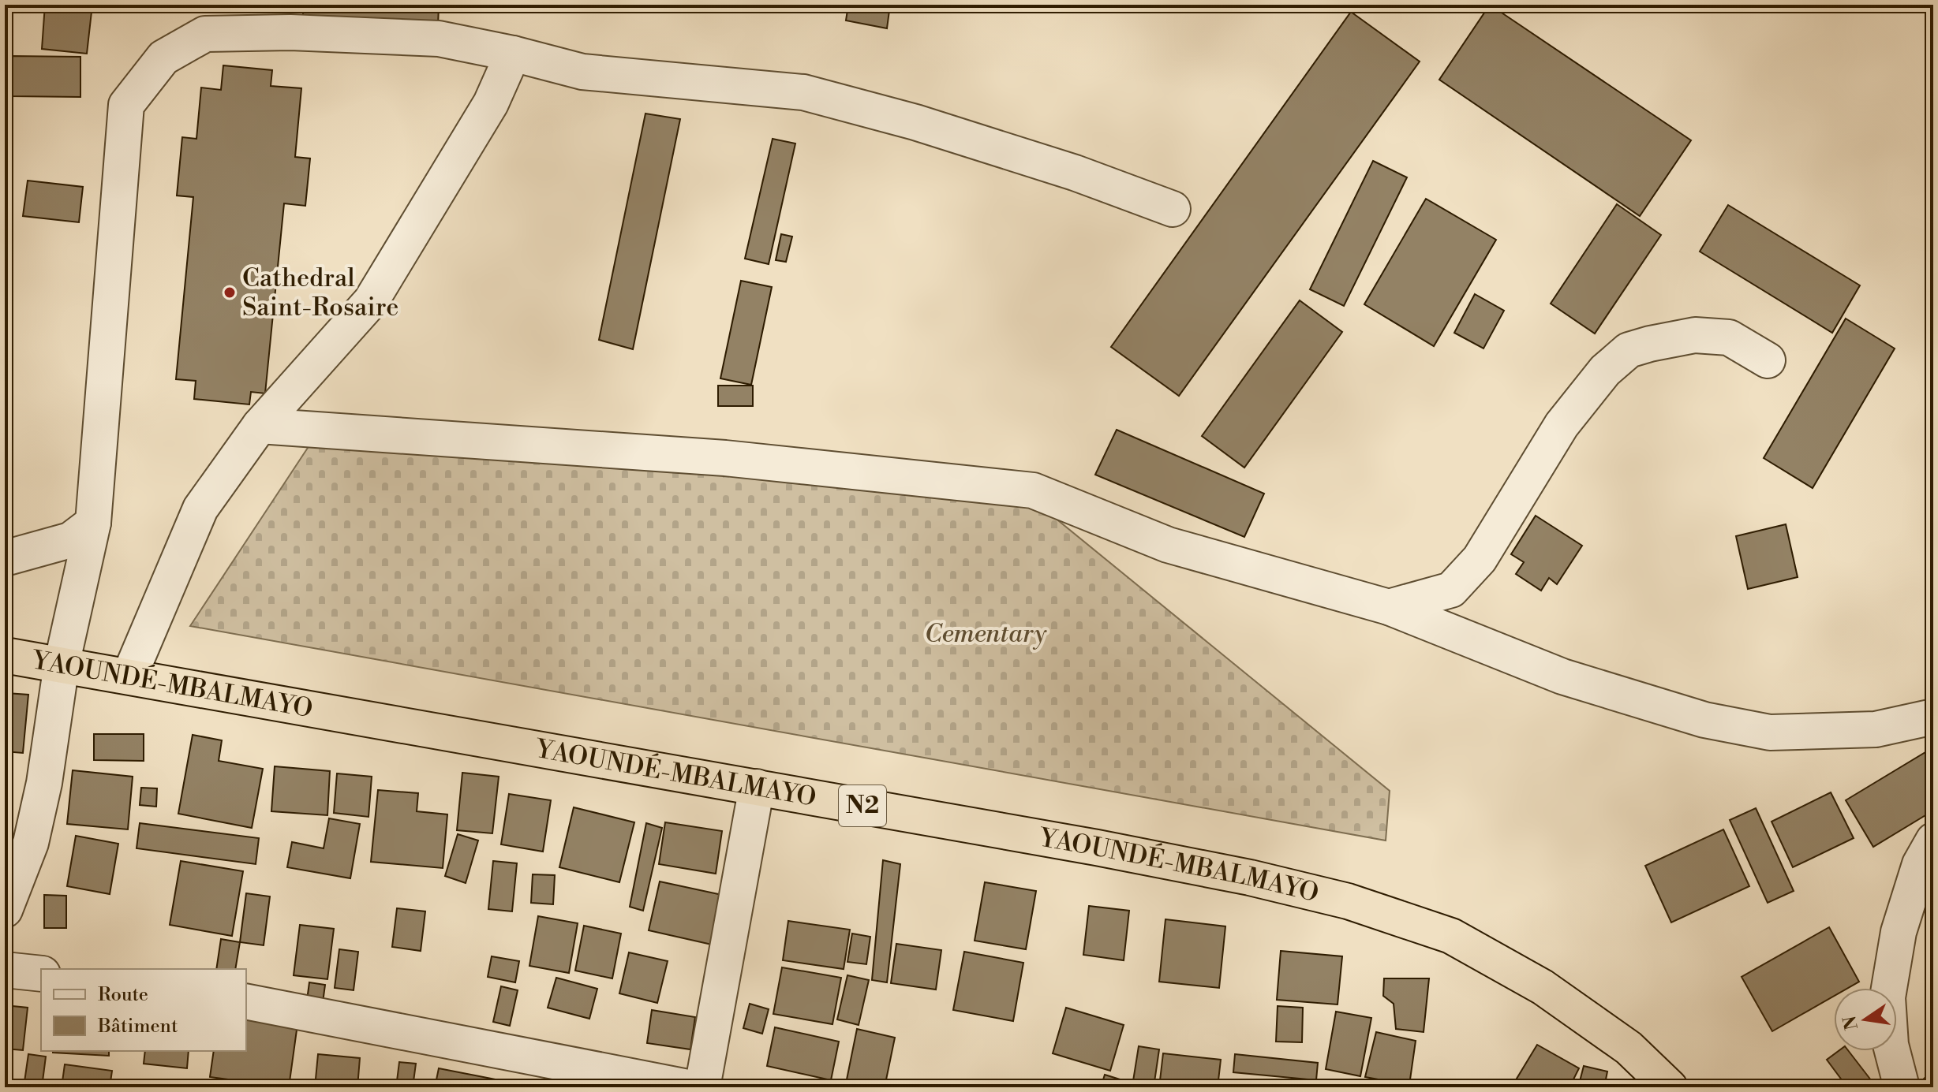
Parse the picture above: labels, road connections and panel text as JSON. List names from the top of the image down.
{
  "streets": {
    "highway": ["YAOUNDÉ-MBALMAYO", "N2"]
  },
  "parks": ["Cementary"],
  "places": ["Cathedral Saint-Rosaire"],
  "legend": ["Route", "Bâtiment"],
  "north": "left"
}
